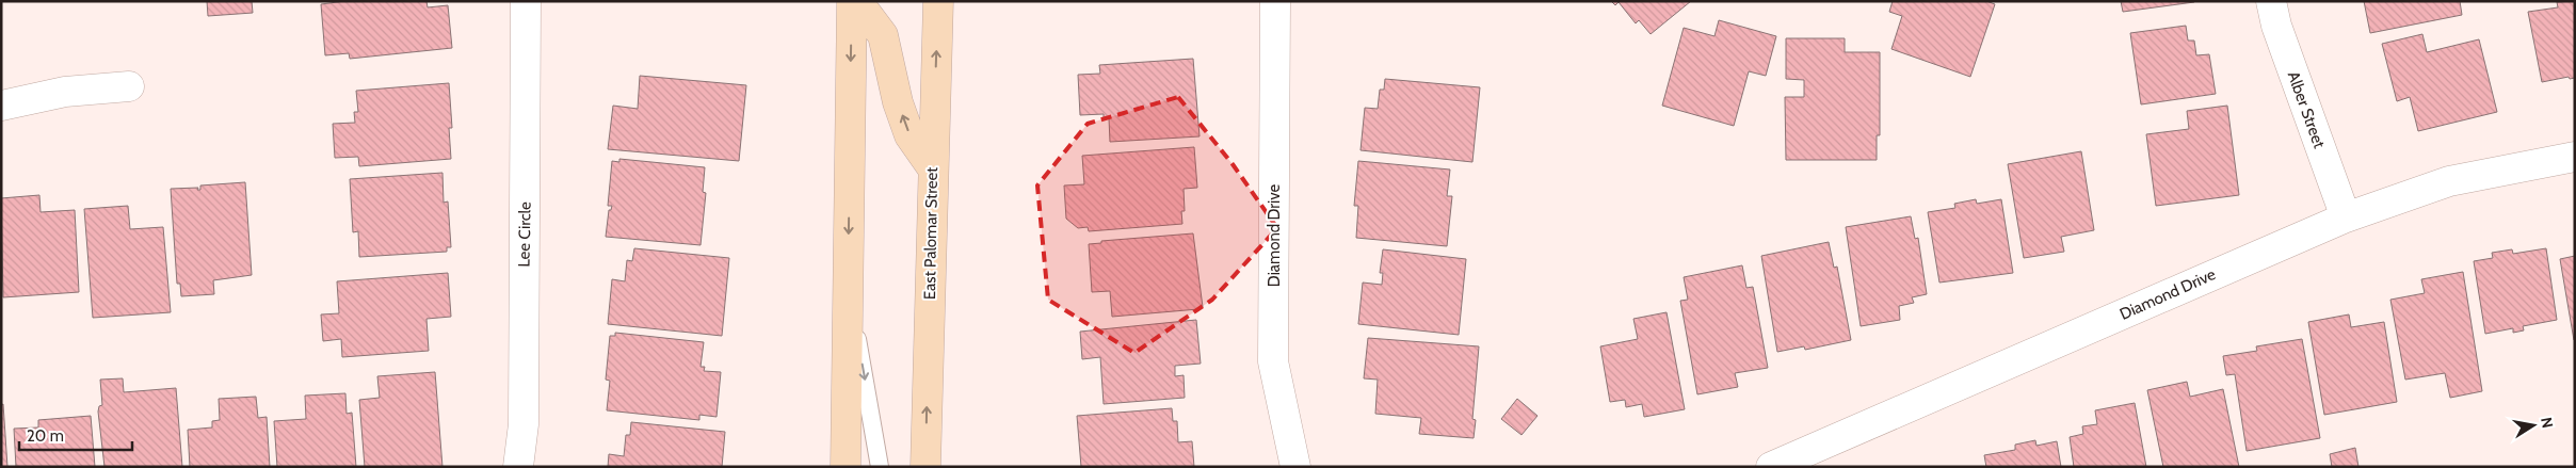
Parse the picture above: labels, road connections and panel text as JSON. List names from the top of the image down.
{
  "streets": {
    "main road": ["East Palomar Street"],
    "street": ["Alber Street", "Lee Circle", "Diamond Drive"]
  },
  "crossings": [
    ["Alber Street", "Diamond Drive"]
  ],
  "scale_bar": "20 m",
  "north": "right"
}
